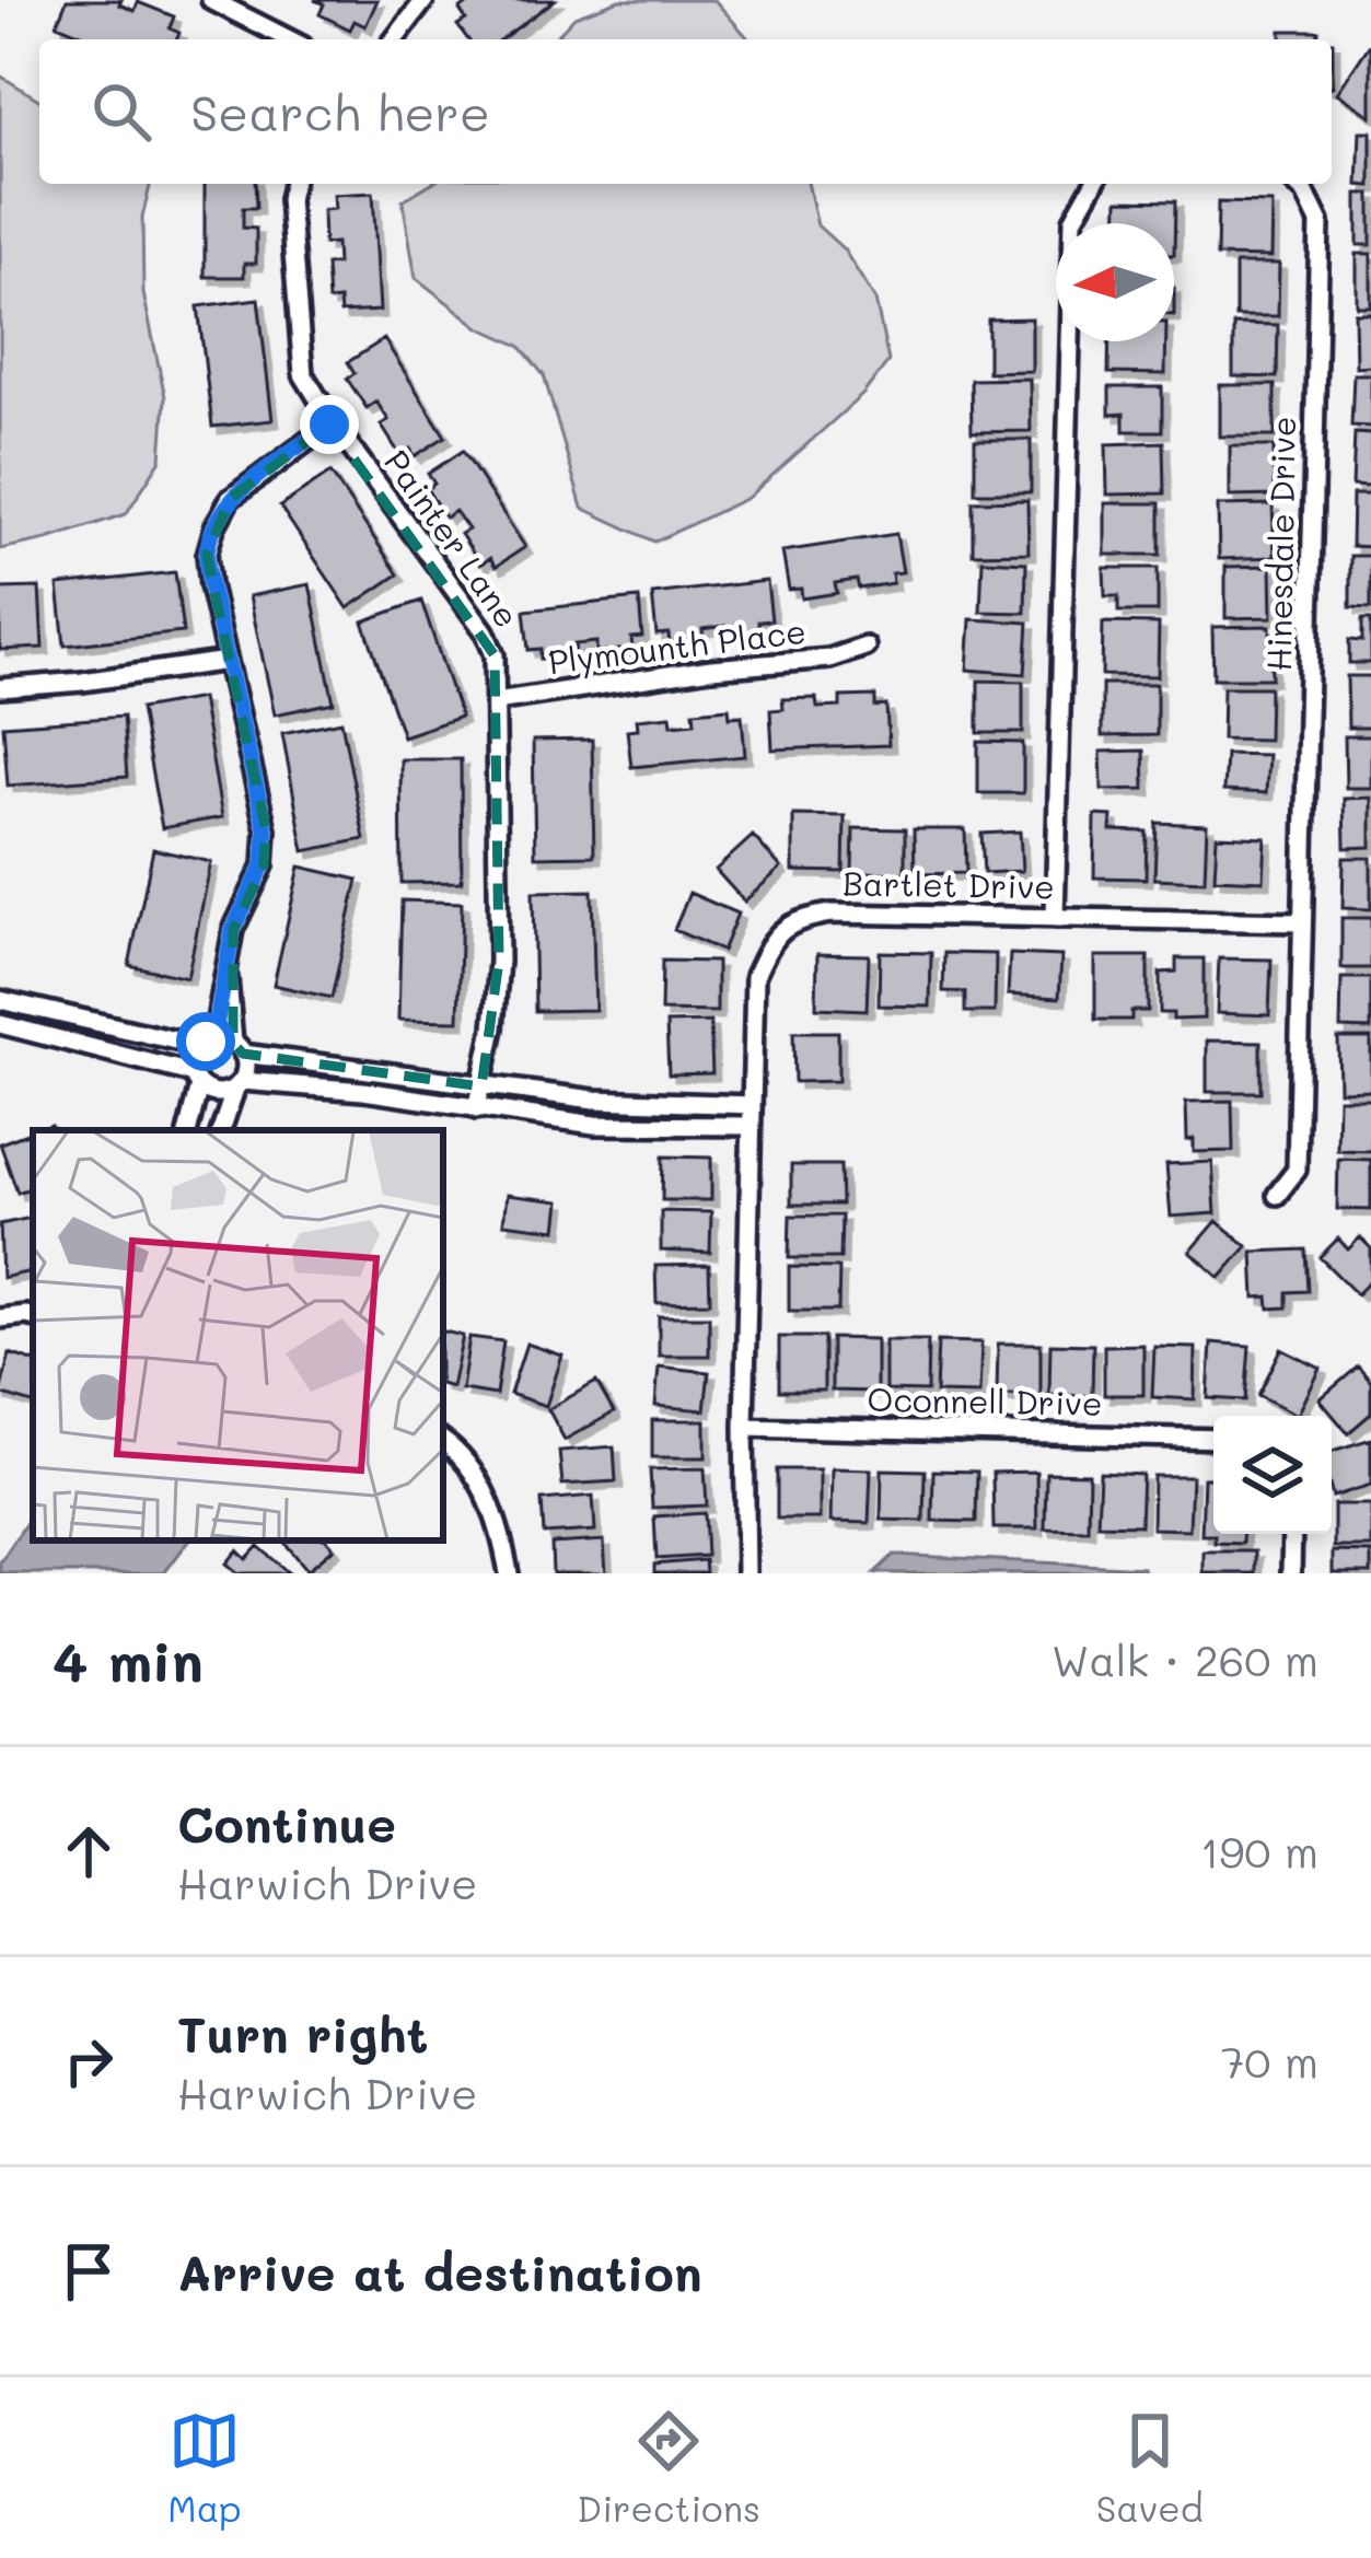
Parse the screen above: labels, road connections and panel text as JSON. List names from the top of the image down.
{
  "streets": {
    "street": [
      "Painter Lane",
      "Hinesdale Drive",
      "Plymounth Place",
      "Bartlet Drive",
      "Oconnell Drive"
    ]
  },
  "crossings": [
    ["Painter Lane", "Plymounth Place"],
    ["Hinesdale Drive", "Bartlet Drive"]
  ],
  "north": "left",
  "page": {
    "search": "Search here",
    "heading": ["4 min", "Walk · 260 m"],
    "list": [
      ["Continue", "Harwich Drive", "190 m"],
      ["Turn right", "Harwich Drive", "70 m"],
      "Arrive at destination"
    ],
    "nav": ["Map", "Directions", "Saved"]
  }
}
